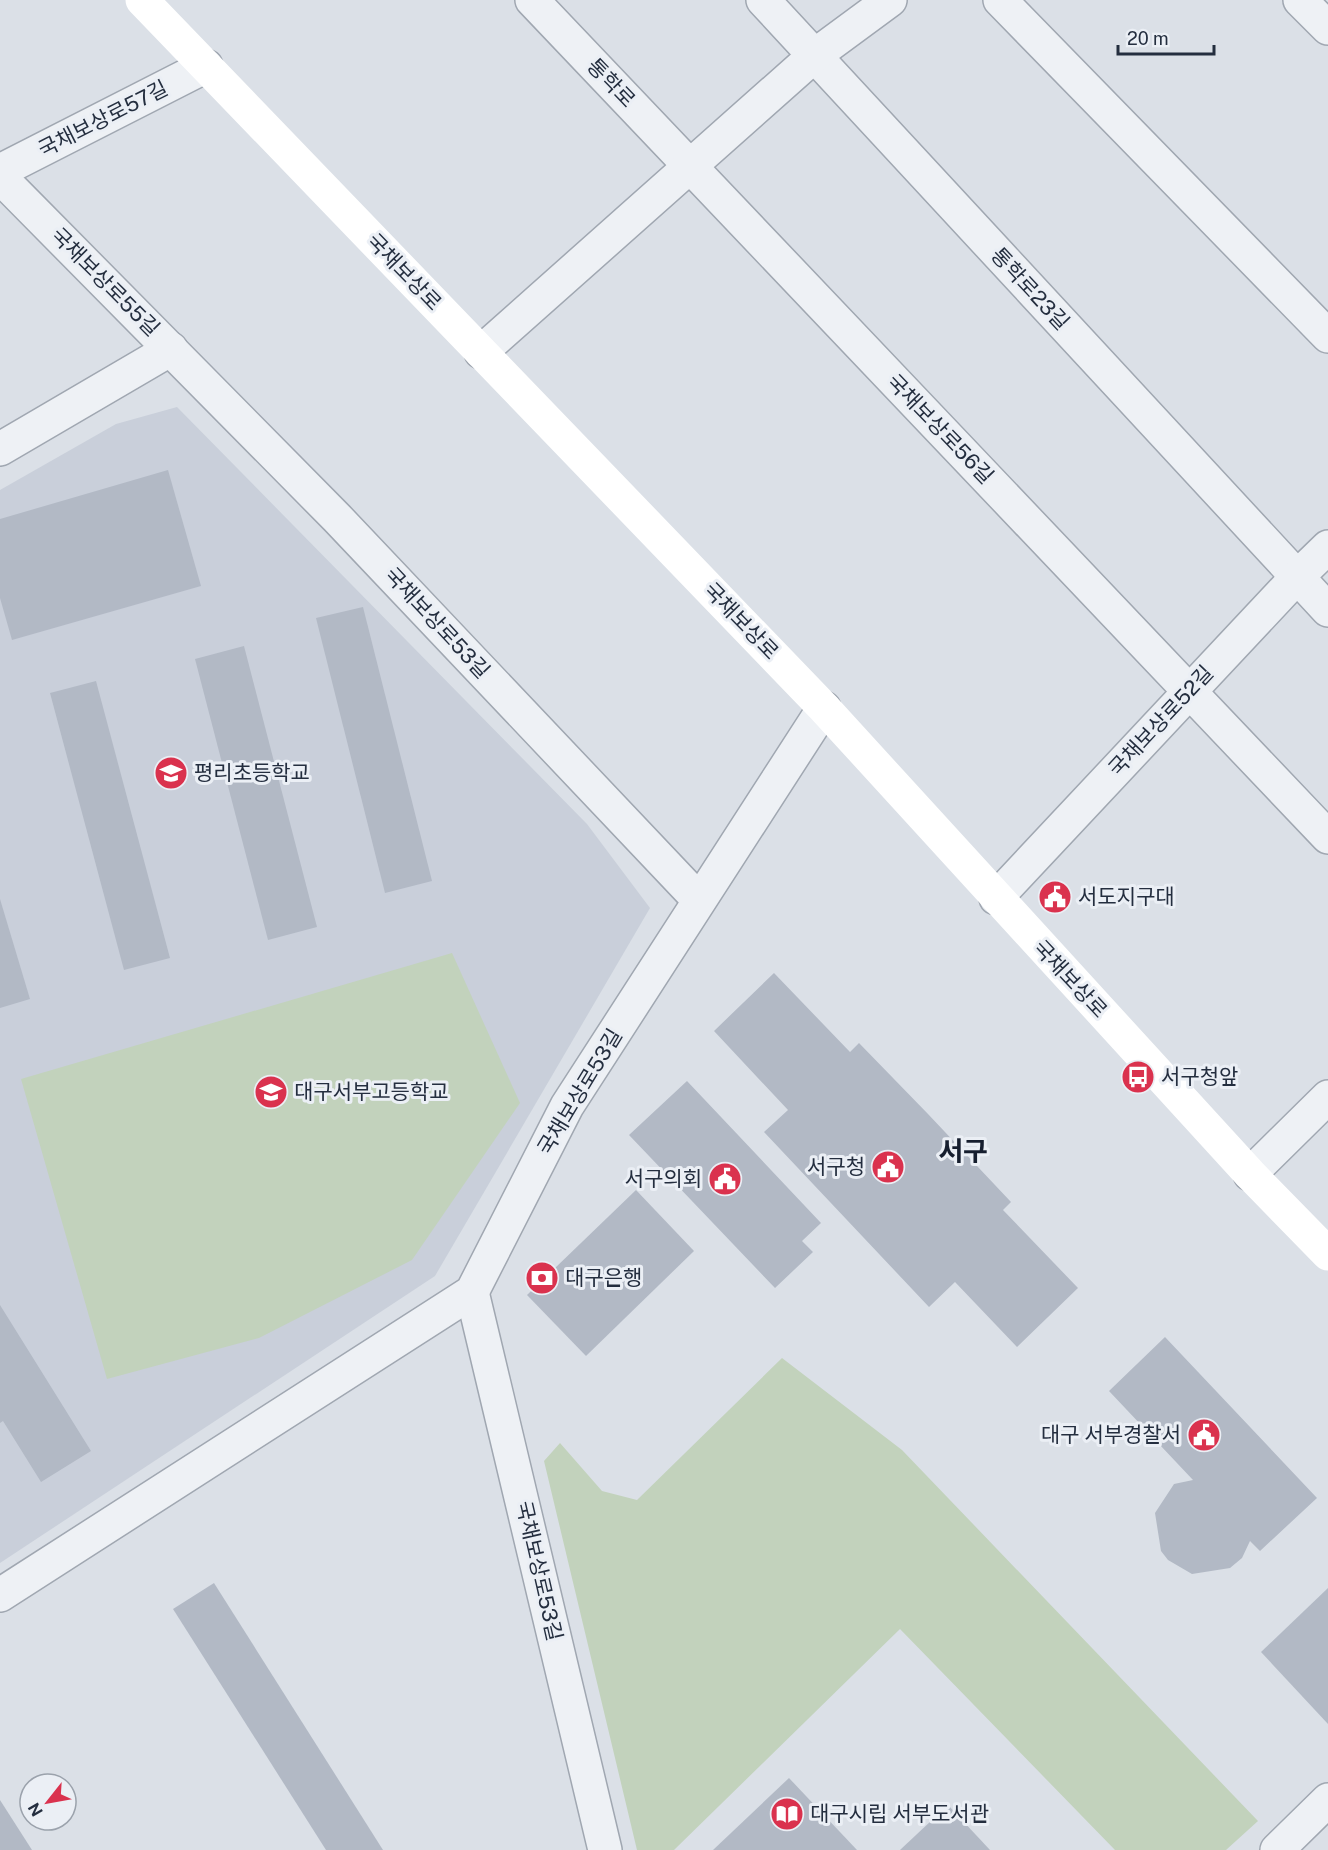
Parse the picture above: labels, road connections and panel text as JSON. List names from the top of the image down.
{
  "streets": {
    "main road": ["국채보상로"],
    "street": [
      "통학로",
      "국채보상로57길",
      "국채보상로55길",
      "통학로23길",
      "국채보상로56길",
      "국채보상로53길",
      "국채보상로52길"
    ]
  },
  "crossings": [
    ["통학로", "국채보상로56길"],
    ["국채보상로57길", "국채보상로"],
    ["국채보상로", "국채보상로53길"],
    ["국채보상로", "국채보상로52길"],
    ["국채보상로55길", "국채보상로53길"],
    ["통학로23길", "국채보상로52길"],
    ["국채보상로56길", "국채보상로52길"]
  ],
  "districts": ["서구"],
  "places": {
    "school or university": ["평리초등학교", "대구서부고등학교"],
    "public building": [
      "서도지구대",
      "서구청",
      "서구의회",
      "대구 서부경찰서"
    ],
    "bus stop": ["서구청앞"],
    "bank": ["대구은행"],
    "library": ["대구시립 서부도서관"]
  },
  "scale_bar": "20 m",
  "north": "bottom left"
}
